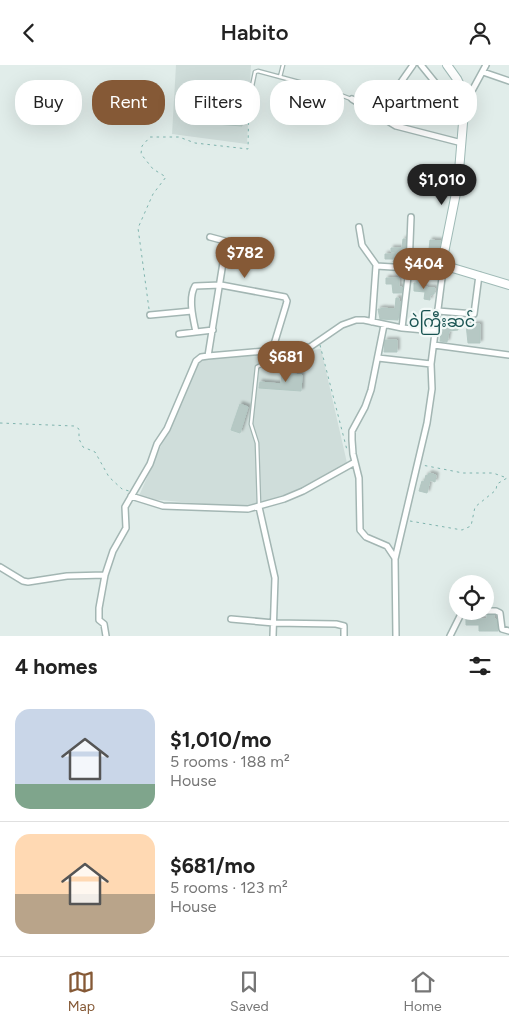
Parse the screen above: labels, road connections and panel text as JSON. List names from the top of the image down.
{
  "districts": ["ဝဲကြီးဆင်"],
  "page": {
    "header": "Habito",
    "chip": [
      "Buy",
      "Rent",
      "Filters",
      "New",
      "Apartment"
    ],
    "price": [
      "$1,010",
      "$782",
      "$404",
      "$681"
    ],
    "heading": "4 homes",
    "list": [
      {
        "name": "$1,010/mo",
        "note": "5 rooms · 188 m² · House"
      },
      {
        "name": "$681/mo",
        "note": "5 rooms · 123 m² · House"
      }
    ],
    "tabs": ["Map", "Saved", "Home"]
  }
}
